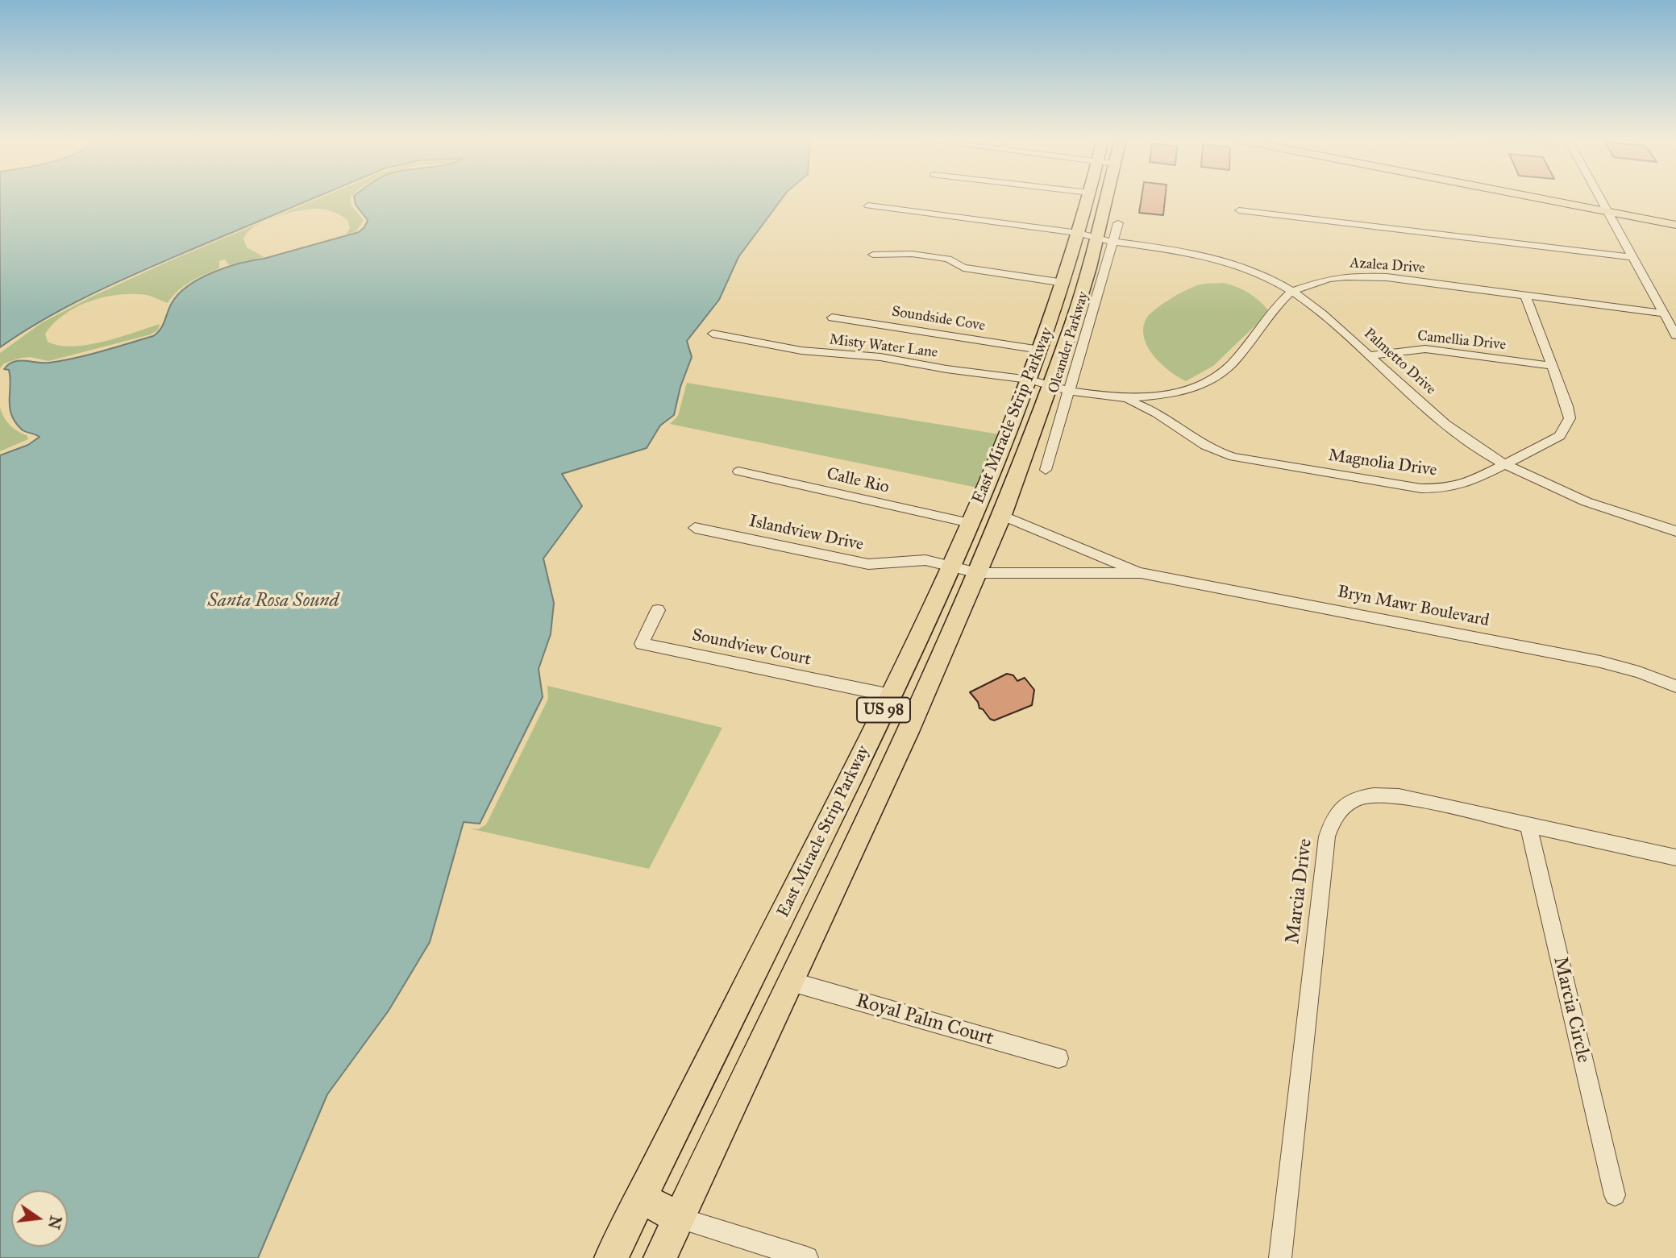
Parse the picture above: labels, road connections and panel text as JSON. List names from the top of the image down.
{
  "streets": {
    "highway": ["East Miracle Strip Parkway", "US 98"],
    "street": [
      "Azalea Drive",
      "Soundside Cove",
      "Camellia Drive",
      "Oleander Parkway",
      "Misty Water Lane",
      "Palmetto Drive",
      "Magnolia Drive",
      "Calle Rio",
      "Islandview Drive",
      "Bryn Mawr Boulevard",
      "Soundview Court",
      "Marcia Drive",
      "Marcia Circle",
      "Royal Palm Court"
    ]
  },
  "crossings": [
    ["Azalea Drive", "Oleander Parkway"],
    ["Azalea Drive", "Misty Water Lane"],
    ["Azalea Drive", "Palmetto Drive"],
    ["Azalea Drive", "East Miracle Strip Parkway"],
    ["Azalea Drive", "Magnolia Drive"],
    ["Soundside Cove", "East Miracle Strip Parkway"],
    ["Camellia Drive", "Palmetto Drive"],
    ["Camellia Drive", "Magnolia Drive"],
    ["Oleander Parkway", "Misty Water Lane"],
    ["Oleander Parkway", "East Miracle Strip Parkway"],
    ["Misty Water Lane", "East Miracle Strip Parkway"],
    ["Palmetto Drive", "East Miracle Strip Parkway"],
    ["Palmetto Drive", "Magnolia Drive"],
    ["East Miracle Strip Parkway", "Calle Rio"],
    ["East Miracle Strip Parkway", "Islandview Drive"],
    ["East Miracle Strip Parkway", "Bryn Mawr Boulevard"],
    ["East Miracle Strip Parkway", "Soundview Court"],
    ["East Miracle Strip Parkway", "Royal Palm Court"],
    ["Islandview Drive", "Bryn Mawr Boulevard"],
    ["Marcia Drive", "Marcia Circle"]
  ],
  "water": ["Santa Rosa Sound"],
  "north": "right"
}
